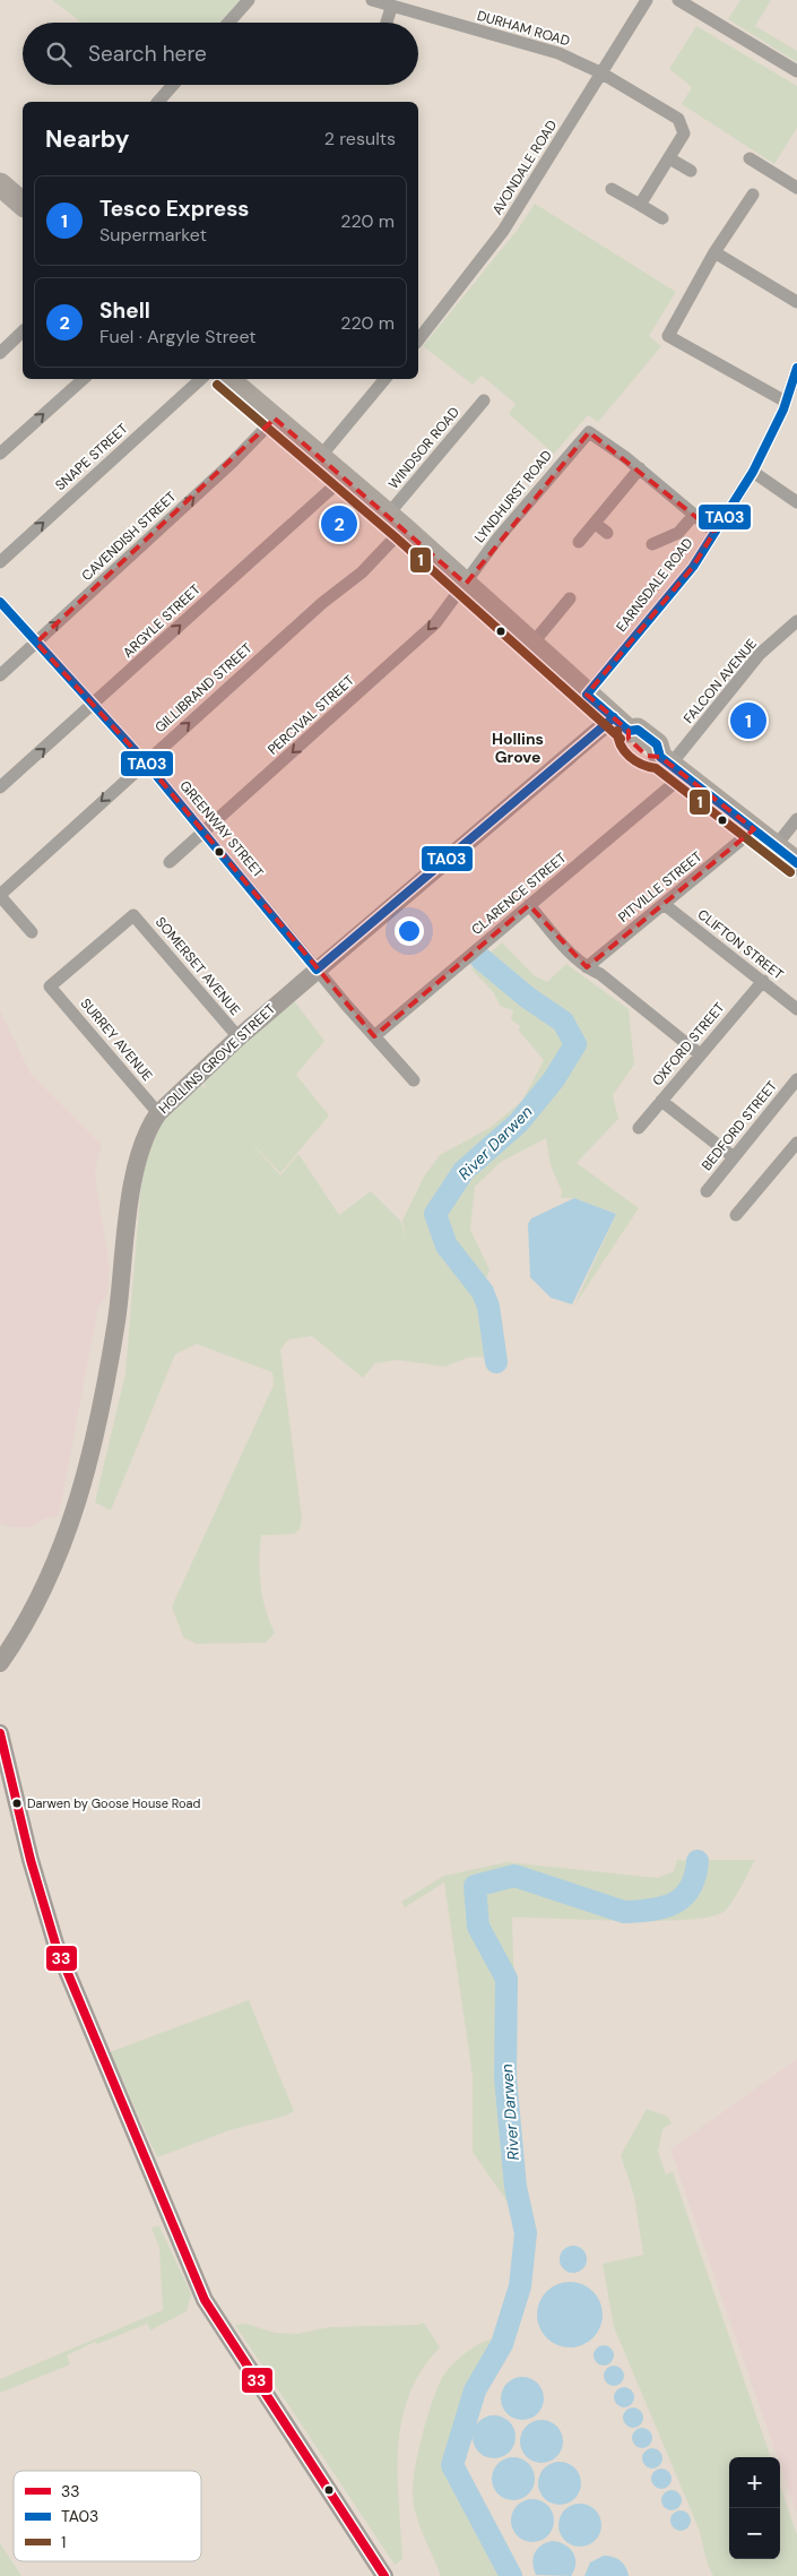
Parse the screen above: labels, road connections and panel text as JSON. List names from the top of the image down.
{
  "streets": {
    "street": [
      "DURHAM ROAD",
      "AVONDALE ROAD",
      "WINDSOR ROAD",
      "SNAPE STREET",
      "LYNDHURST ROAD",
      "CAVENDISH STREET",
      "EARNSDALE ROAD",
      "ARGYLE STREET",
      "FALCON AVENUE",
      "GILLIBRAND STREET",
      "PERCIVAL STREET",
      "GREENWAY STREET",
      "PITVILLE STREET",
      "CLARENCE STREET",
      "CLIFTON STREET",
      "SOMERSET AVENUE",
      "SURREY AVENUE",
      "OXFORD STREET",
      "HOLLINS GROVE STREET",
      "BEDFORD STREET"
    ]
  },
  "crossings": [
    ["DURHAM ROAD", "AVONDALE ROAD"],
    ["WINDSOR ROAD", "GILLIBRAND STREET"],
    ["LYNDHURST ROAD", "PERCIVAL STREET"],
    ["CAVENDISH STREET", "GREENWAY STREET"],
    ["ARGYLE STREET", "GREENWAY STREET"],
    ["FALCON AVENUE", "CLARENCE STREET"],
    ["GILLIBRAND STREET", "GREENWAY STREET"],
    ["PERCIVAL STREET", "GREENWAY STREET"],
    ["GREENWAY STREET", "CLARENCE STREET"],
    ["GREENWAY STREET", "HOLLINS GROVE STREET"],
    ["PITVILLE STREET", "CLIFTON STREET"],
    ["CLIFTON STREET", "OXFORD STREET"],
    ["SOMERSET AVENUE", "SURREY AVENUE"],
    ["SOMERSET AVENUE", "HOLLINS GROVE STREET"],
    ["SURREY AVENUE", "HOLLINS GROVE STREET"]
  ],
  "one_way": ["CAVENDISH STREET", "ARGYLE STREET", "PERCIVAL STREET"],
  "districts": ["Hollins Grove"],
  "water": ["River Darwen"],
  "places": ["Darwen by Goose House Road"],
  "lines": ["transit line TA03", "transit line 1", "transit line 33"],
  "legend": ["33", "TA03", "1"],
  "page": {
    "search": "Search here",
    "heading": ["Nearby", "2 results"],
    "list": [
      {
        "mark": "1",
        "name": "Tesco Express",
        "note": "Supermarket",
        "value": "220 m"
      },
      {
        "mark": "2",
        "name": "Shell",
        "note": "Fuel · Argyle Street",
        "value": "220 m"
      }
    ],
    "pins": ["2", "1"],
    "map_buttons": ["+", "−"]
  }
}
